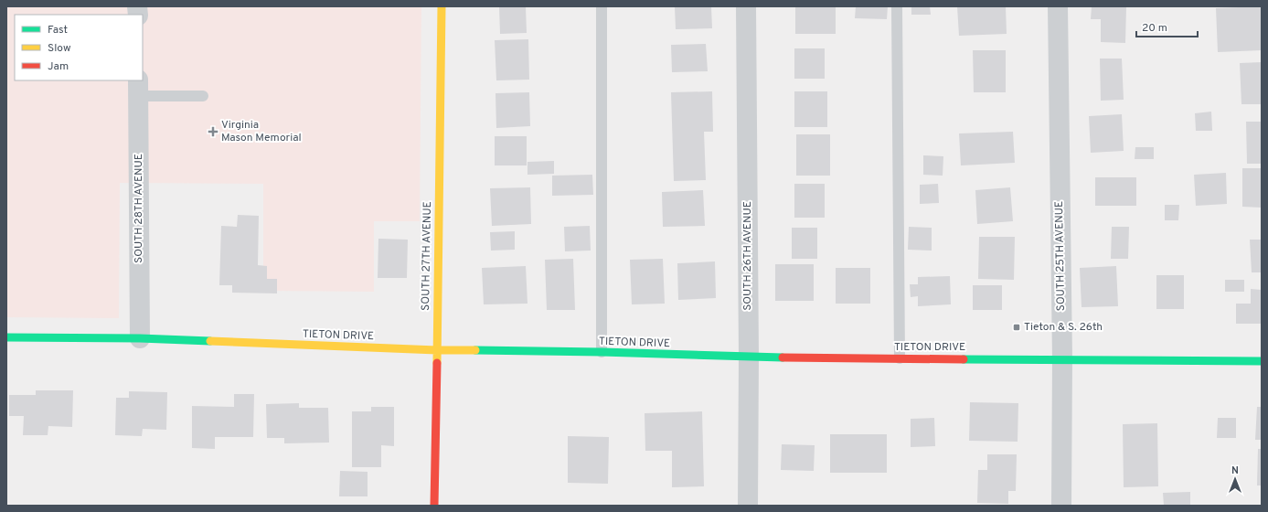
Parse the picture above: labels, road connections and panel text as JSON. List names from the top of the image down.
{
  "streets": {
    "main road": ["SOUTH 27TH AVENUE", "TIETON DRIVE"],
    "street": ["SOUTH 28TH AVENUE", "SOUTH 26TH AVENUE", "SOUTH 25TH AVENUE"]
  },
  "crossings": [
    ["SOUTH 28TH AVENUE", "TIETON DRIVE"],
    ["SOUTH 27TH AVENUE", "TIETON DRIVE"],
    ["SOUTH 26TH AVENUE", "TIETON DRIVE"],
    ["SOUTH 25TH AVENUE", "TIETON DRIVE"]
  ],
  "places": {
    "health": ["Virginia Mason Memorial"],
    "transit": ["Tieton & S. 26th"]
  },
  "legend": ["Fast", "Slow", "Jam"],
  "scale_bar": "20 m",
  "north": "top"
}
